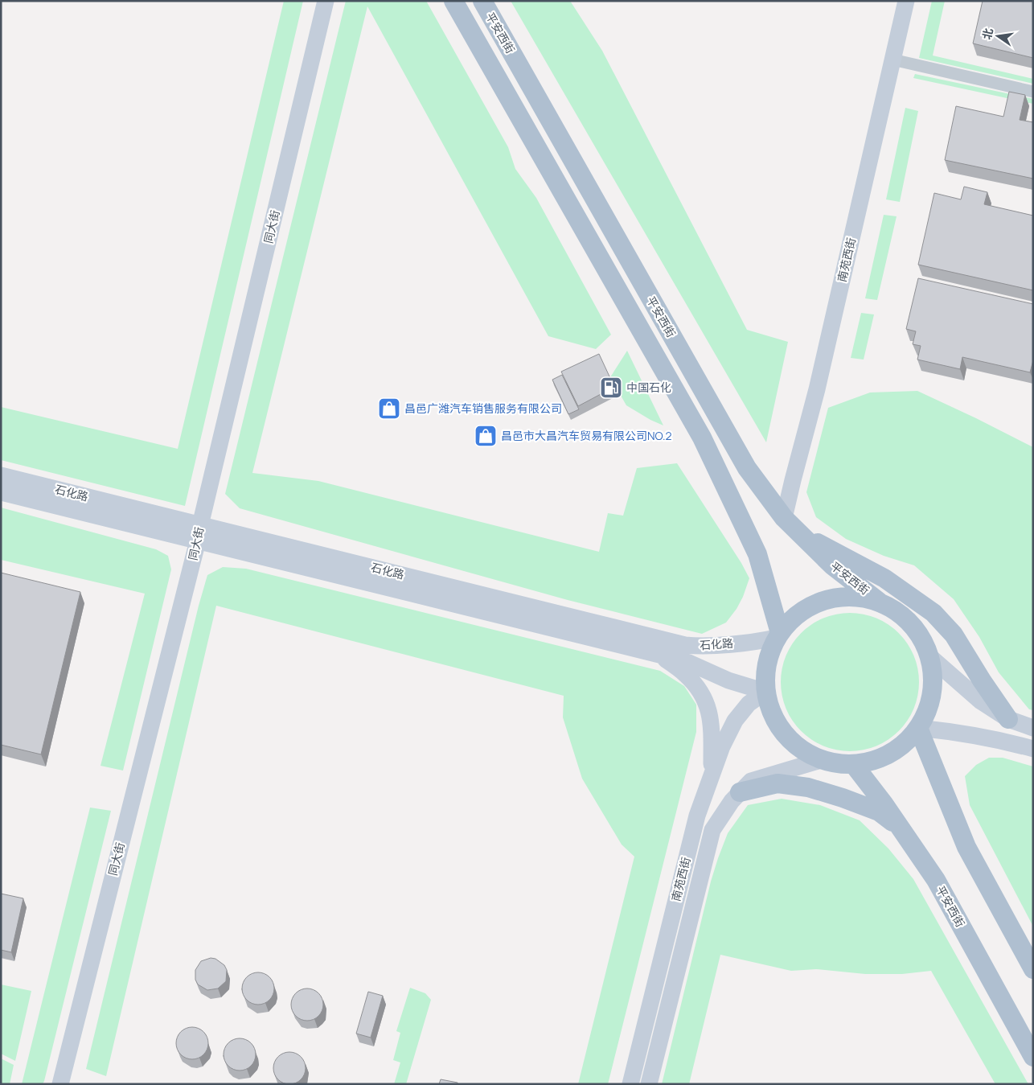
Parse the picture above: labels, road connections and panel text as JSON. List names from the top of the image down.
{
  "streets": {
    "main road": [
      "平安西街",
      "同大街",
      "南苑西街",
      "石化路"
    ]
  },
  "crossings": [
    ["平安西街", "南苑西街"],
    ["平安西街", "石化路"],
    ["同大街", "石化路"],
    ["南苑西街", "石化路"]
  ],
  "places": {
    "fuel station": ["中国石化"],
    "shop": ["昌邑广潍汽车销售服务有限公司", "昌邑市大昌汽车贸易有限公司NO.2"]
  },
  "north": "left"
}
